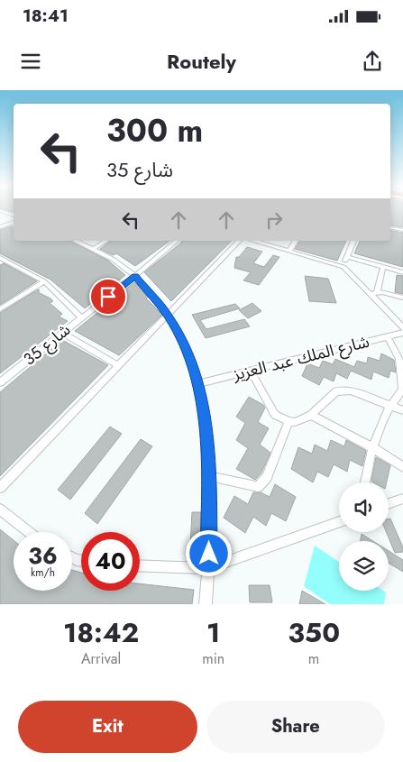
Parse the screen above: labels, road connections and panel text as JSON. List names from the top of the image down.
{
  "streets": {
    "street": ["شارع 35", "شارع الملك عبد العزيز"]
  },
  "page": {
    "status": "18:41",
    "header": "Routely",
    "turn": ["300 m", "شارع 35"],
    "speed": "36 km/h",
    "limit": "40",
    "eta": [
      "18:42",
      "Arrival",
      "1",
      "min",
      "350",
      "m"
    ],
    "buttons": ["Exit", "Share"]
  }
}
